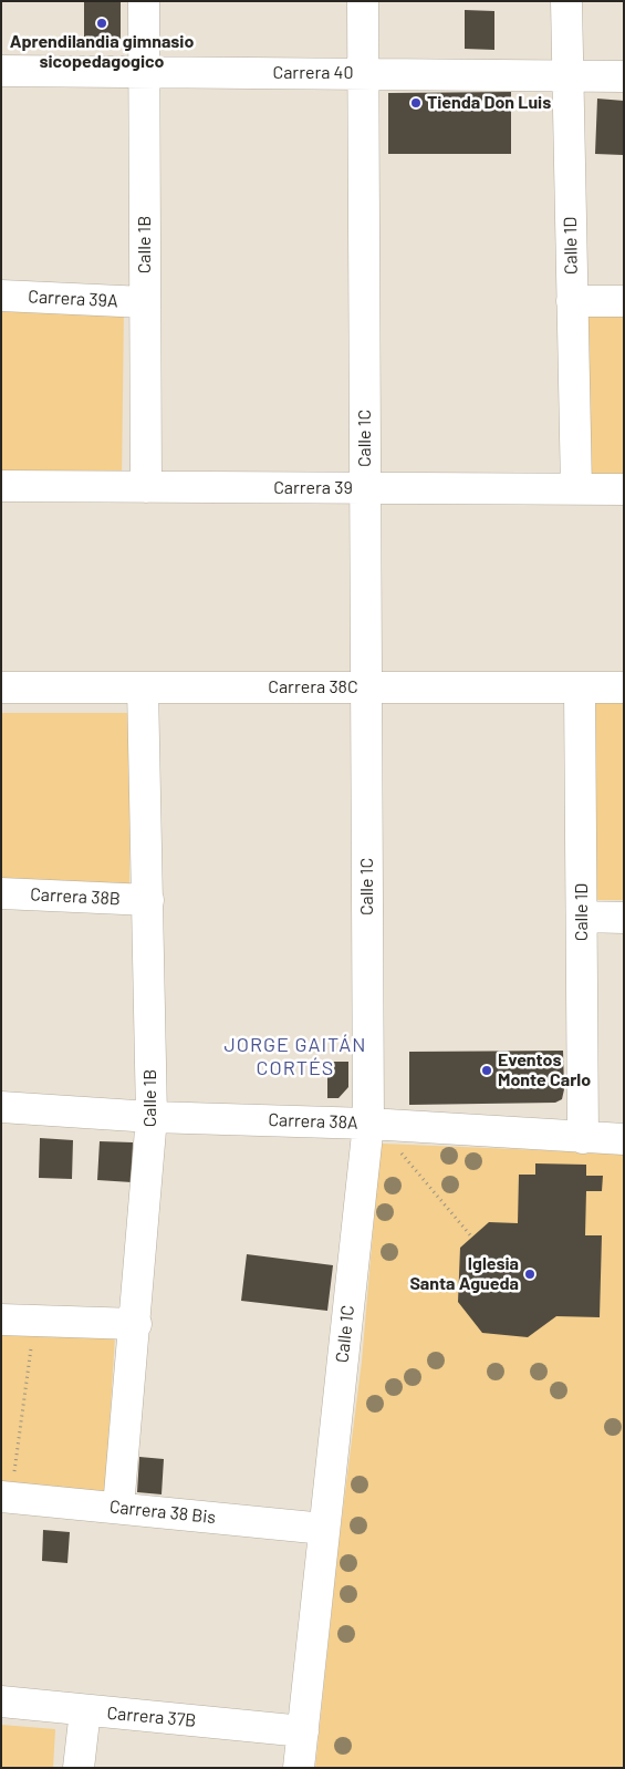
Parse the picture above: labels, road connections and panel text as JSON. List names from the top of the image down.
{
  "streets": {
    "street": [
      "Carrera 40",
      "Calle 1B",
      "Calle 1D",
      "Carrera 39A",
      "Calle 1C",
      "Carrera 39",
      "Carrera 38C",
      "Carrera 38B",
      "Carrera 38A",
      "Carrera 38 Bis",
      "Carrera 37B"
    ]
  },
  "crossings": [
    ["Carrera 40", "Calle 1B"],
    ["Carrera 40", "Calle 1D"],
    ["Carrera 40", "Calle 1C"],
    ["Calle 1B", "Carrera 39A"],
    ["Calle 1B", "Carrera 39"],
    ["Calle 1B", "Carrera 38C"],
    ["Calle 1B", "Carrera 38B"],
    ["Calle 1B", "Carrera 38A"],
    ["Calle 1B", "Carrera 38 Bis"],
    ["Calle 1D", "Carrera 39"],
    ["Calle 1D", "Carrera 38C"],
    ["Calle 1D", "Carrera 38A"],
    ["Calle 1C", "Carrera 39"],
    ["Calle 1C", "Carrera 38C"],
    ["Calle 1C", "Carrera 38A"],
    ["Calle 1C", "Carrera 38 Bis"],
    ["Calle 1C", "Carrera 37B"]
  ],
  "districts": ["JORGE GAITÁN CORTÉS"],
  "places": [
    "Aprendilandia gimnasio sicopedagogico",
    "Tienda Don Luis",
    "Eventos Monte Carlo",
    "Iglesia Santa Agueda"
  ]
}
